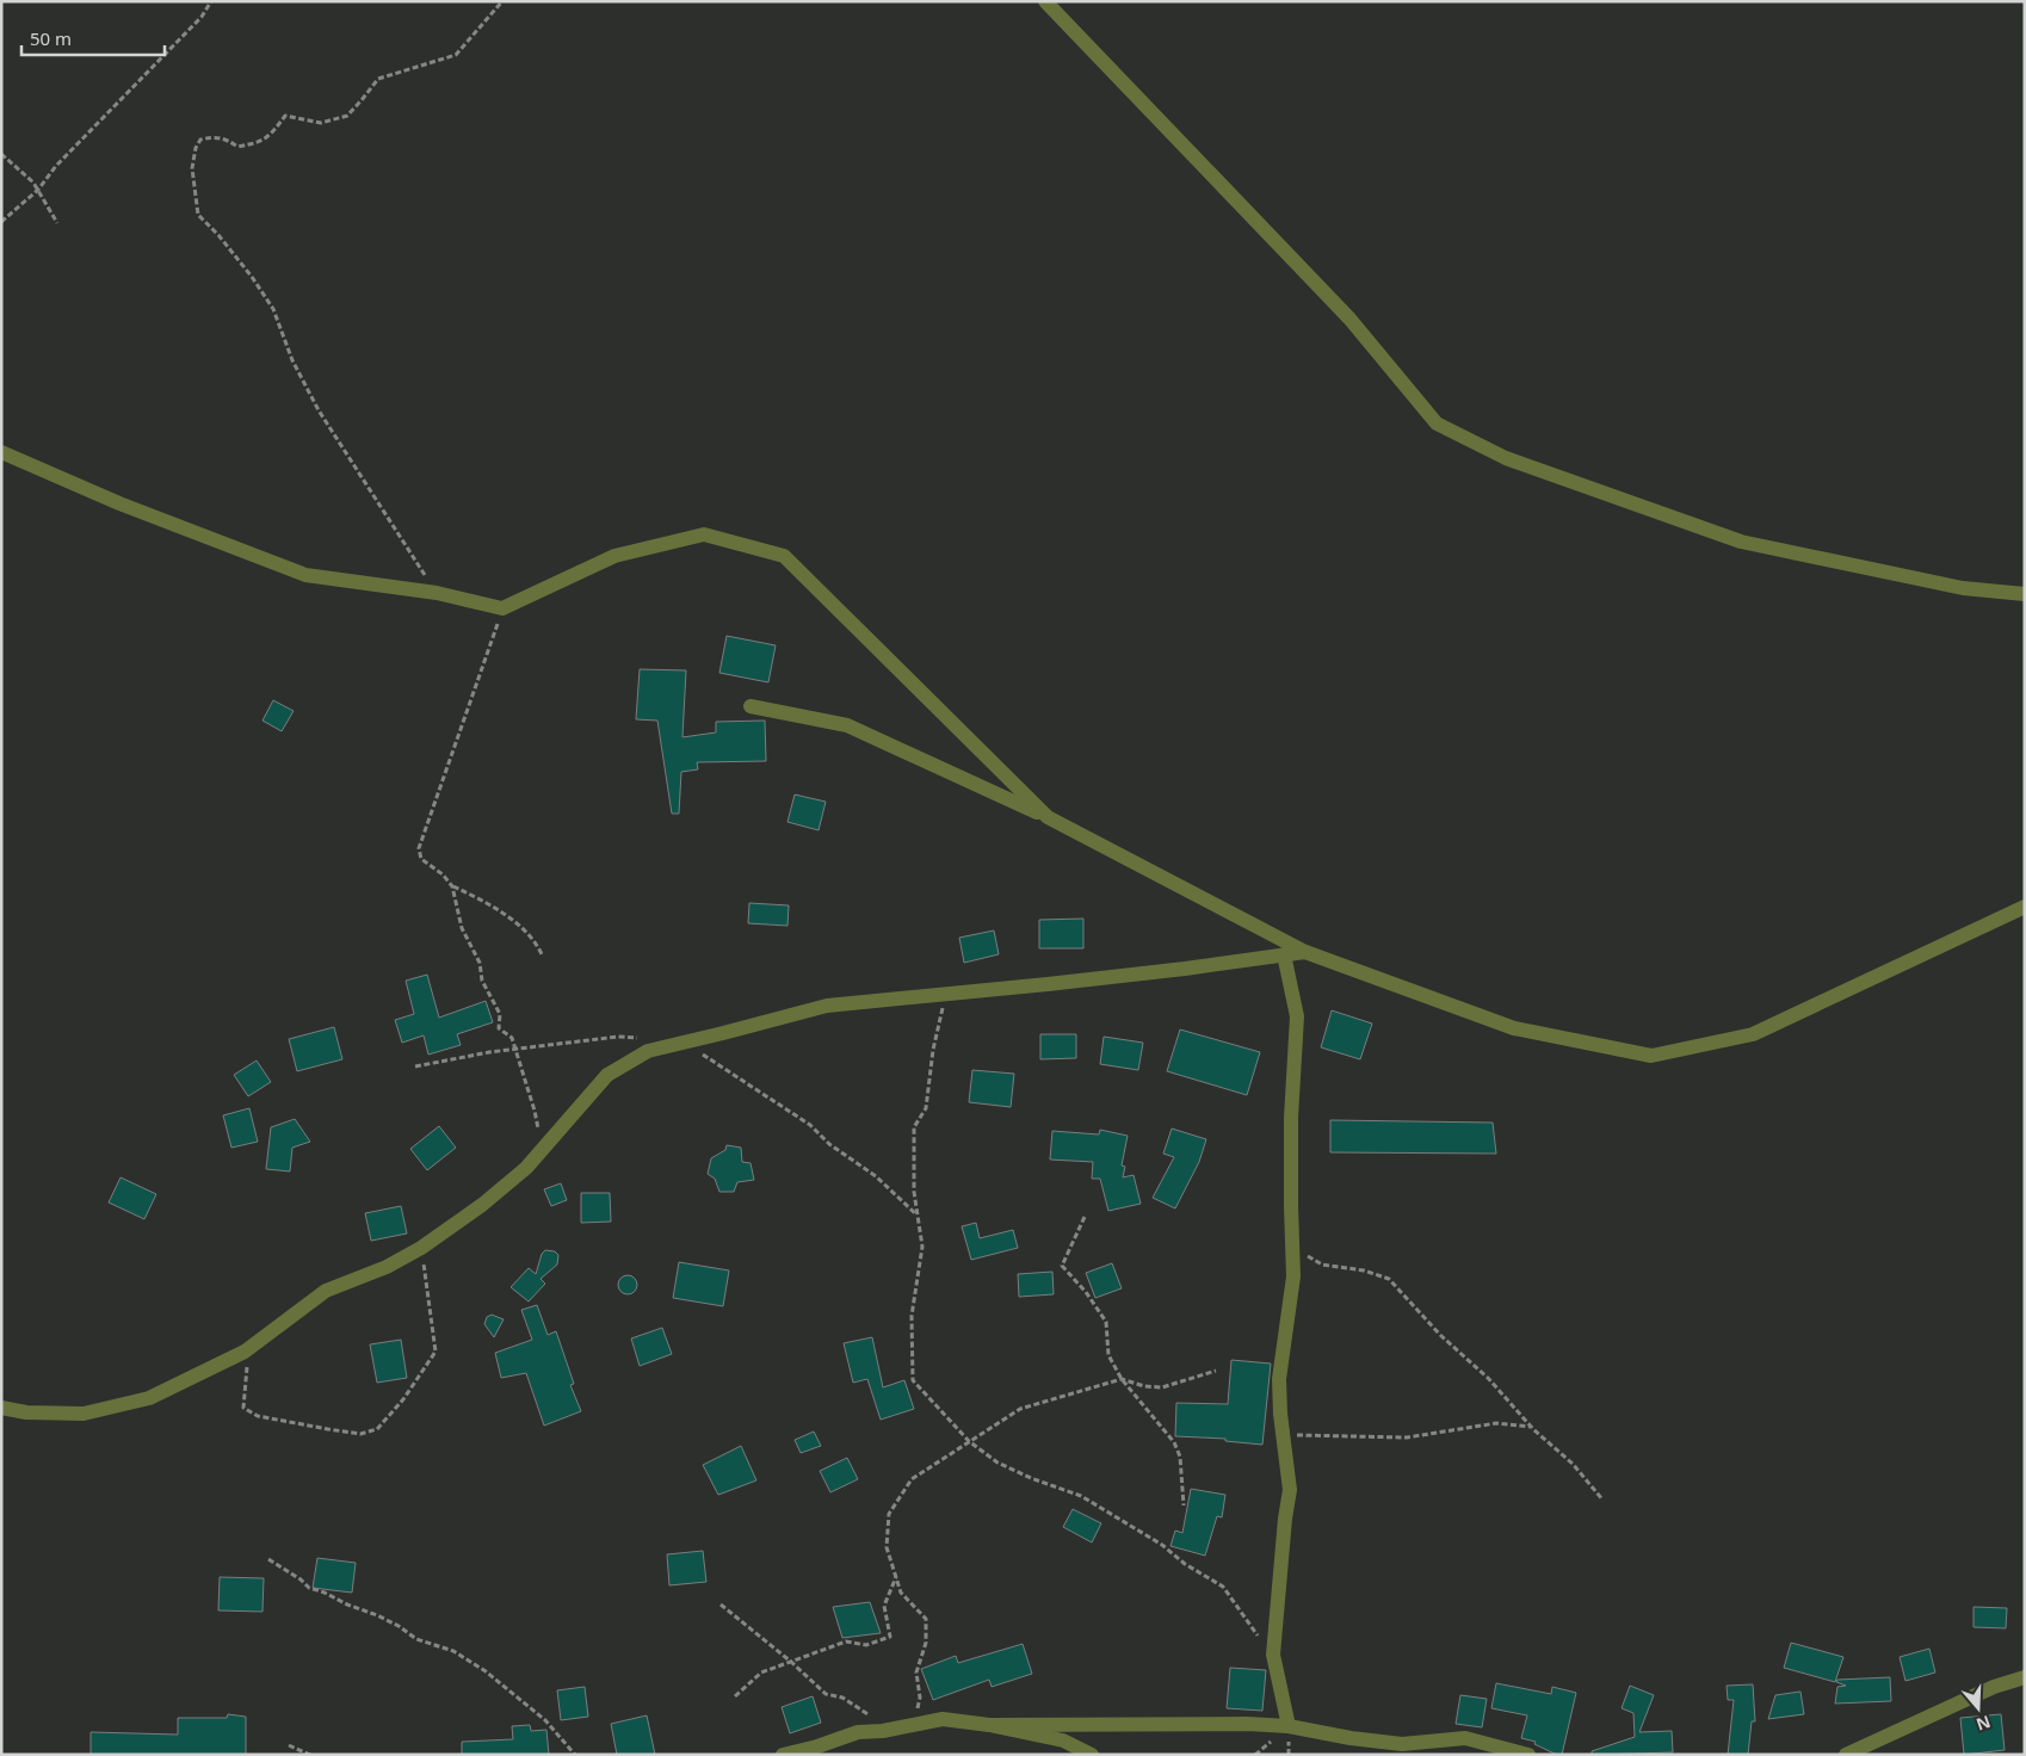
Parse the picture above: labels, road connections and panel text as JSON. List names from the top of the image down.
{
  "scale_bar": "50 m",
  "north": "bottom"
}
